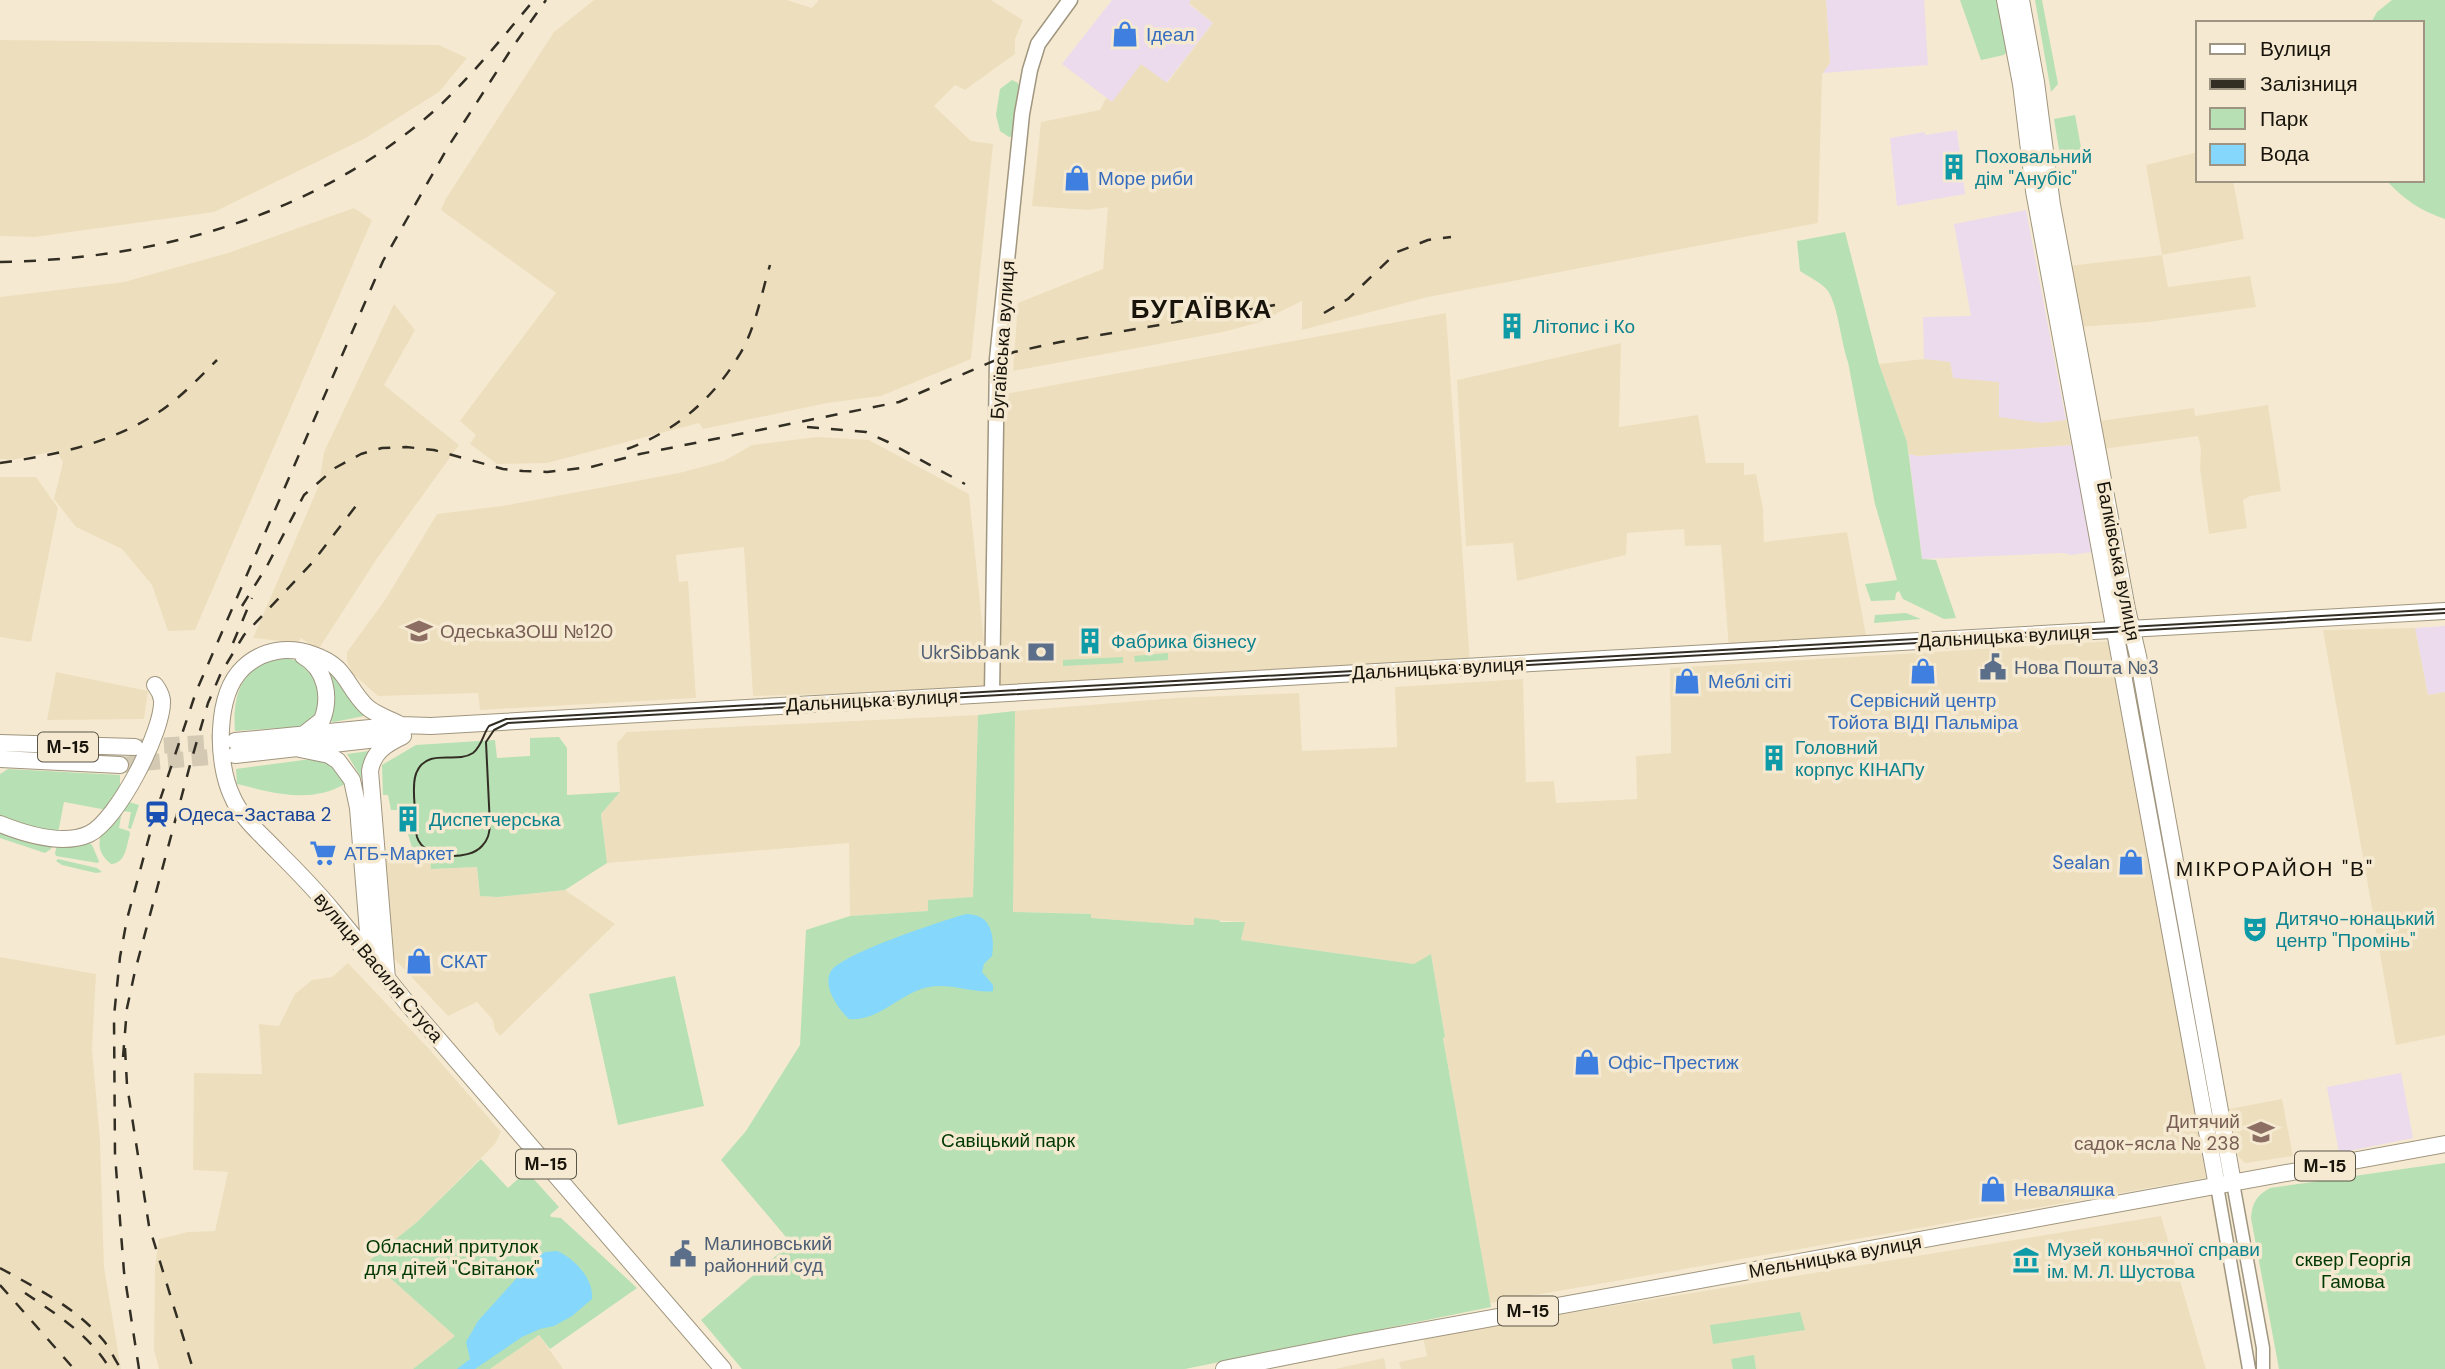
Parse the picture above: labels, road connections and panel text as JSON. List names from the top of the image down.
{
  "streets": {
    "main road": [
      "Бугаївська вулиця",
      "Балківська вулиця",
      "Дальницька вулиця",
      "М-15",
      "вулиця Василя Стуса",
      "Мельницька вулиця"
    ]
  },
  "crossings": [
    ["Бугаївська вулиця", "Дальницька вулиця"],
    ["Балківська вулиця", "Дальницька вулиця"],
    ["Балківська вулиця", "Мельницька вулиця"]
  ],
  "districts": ["БУГАЇВКА", "МІКРОРАЙОН \"В\""],
  "parks": ["Савіцький парк", "Обласний притулок для дітей \"Світанок\"", "сквер Георгія Гамова"],
  "places": {
    "shop": [
      "Ідеал",
      "Море риби",
      "Сервісний центр Тойота ВІДІ Пальміра",
      "Меблі сіті",
      "Sealan",
      "СКАТ",
      "Офіс-Престиж",
      "Неваляшка"
    ],
    "building": [
      "Поховальний дім \"Анубіс\"",
      "Літопис і Ко",
      "Фабрика бізнесу",
      "Головний корпус КІНАПу",
      "Диспетчерська"
    ],
    "school or university": ["ОдеськаЗОШ №120", "Дитячий садок-ясла № 238"],
    "bank": ["UkrSibbank"],
    "public building": ["Нова Пошта №3", "Малиновський районний суд"],
    "station": ["Одеса-Застава 2"],
    "supermarket": ["АТБ-Маркет"],
    "theatre": ["Дитячо-юнацький центр \"Промінь\""],
    "museum": ["Музей коньячної справи ім. М. Л. Шустова"]
  },
  "legend": [
    "Вулиця",
    "Залізниця",
    "Парк",
    "Вода"
  ]
}
